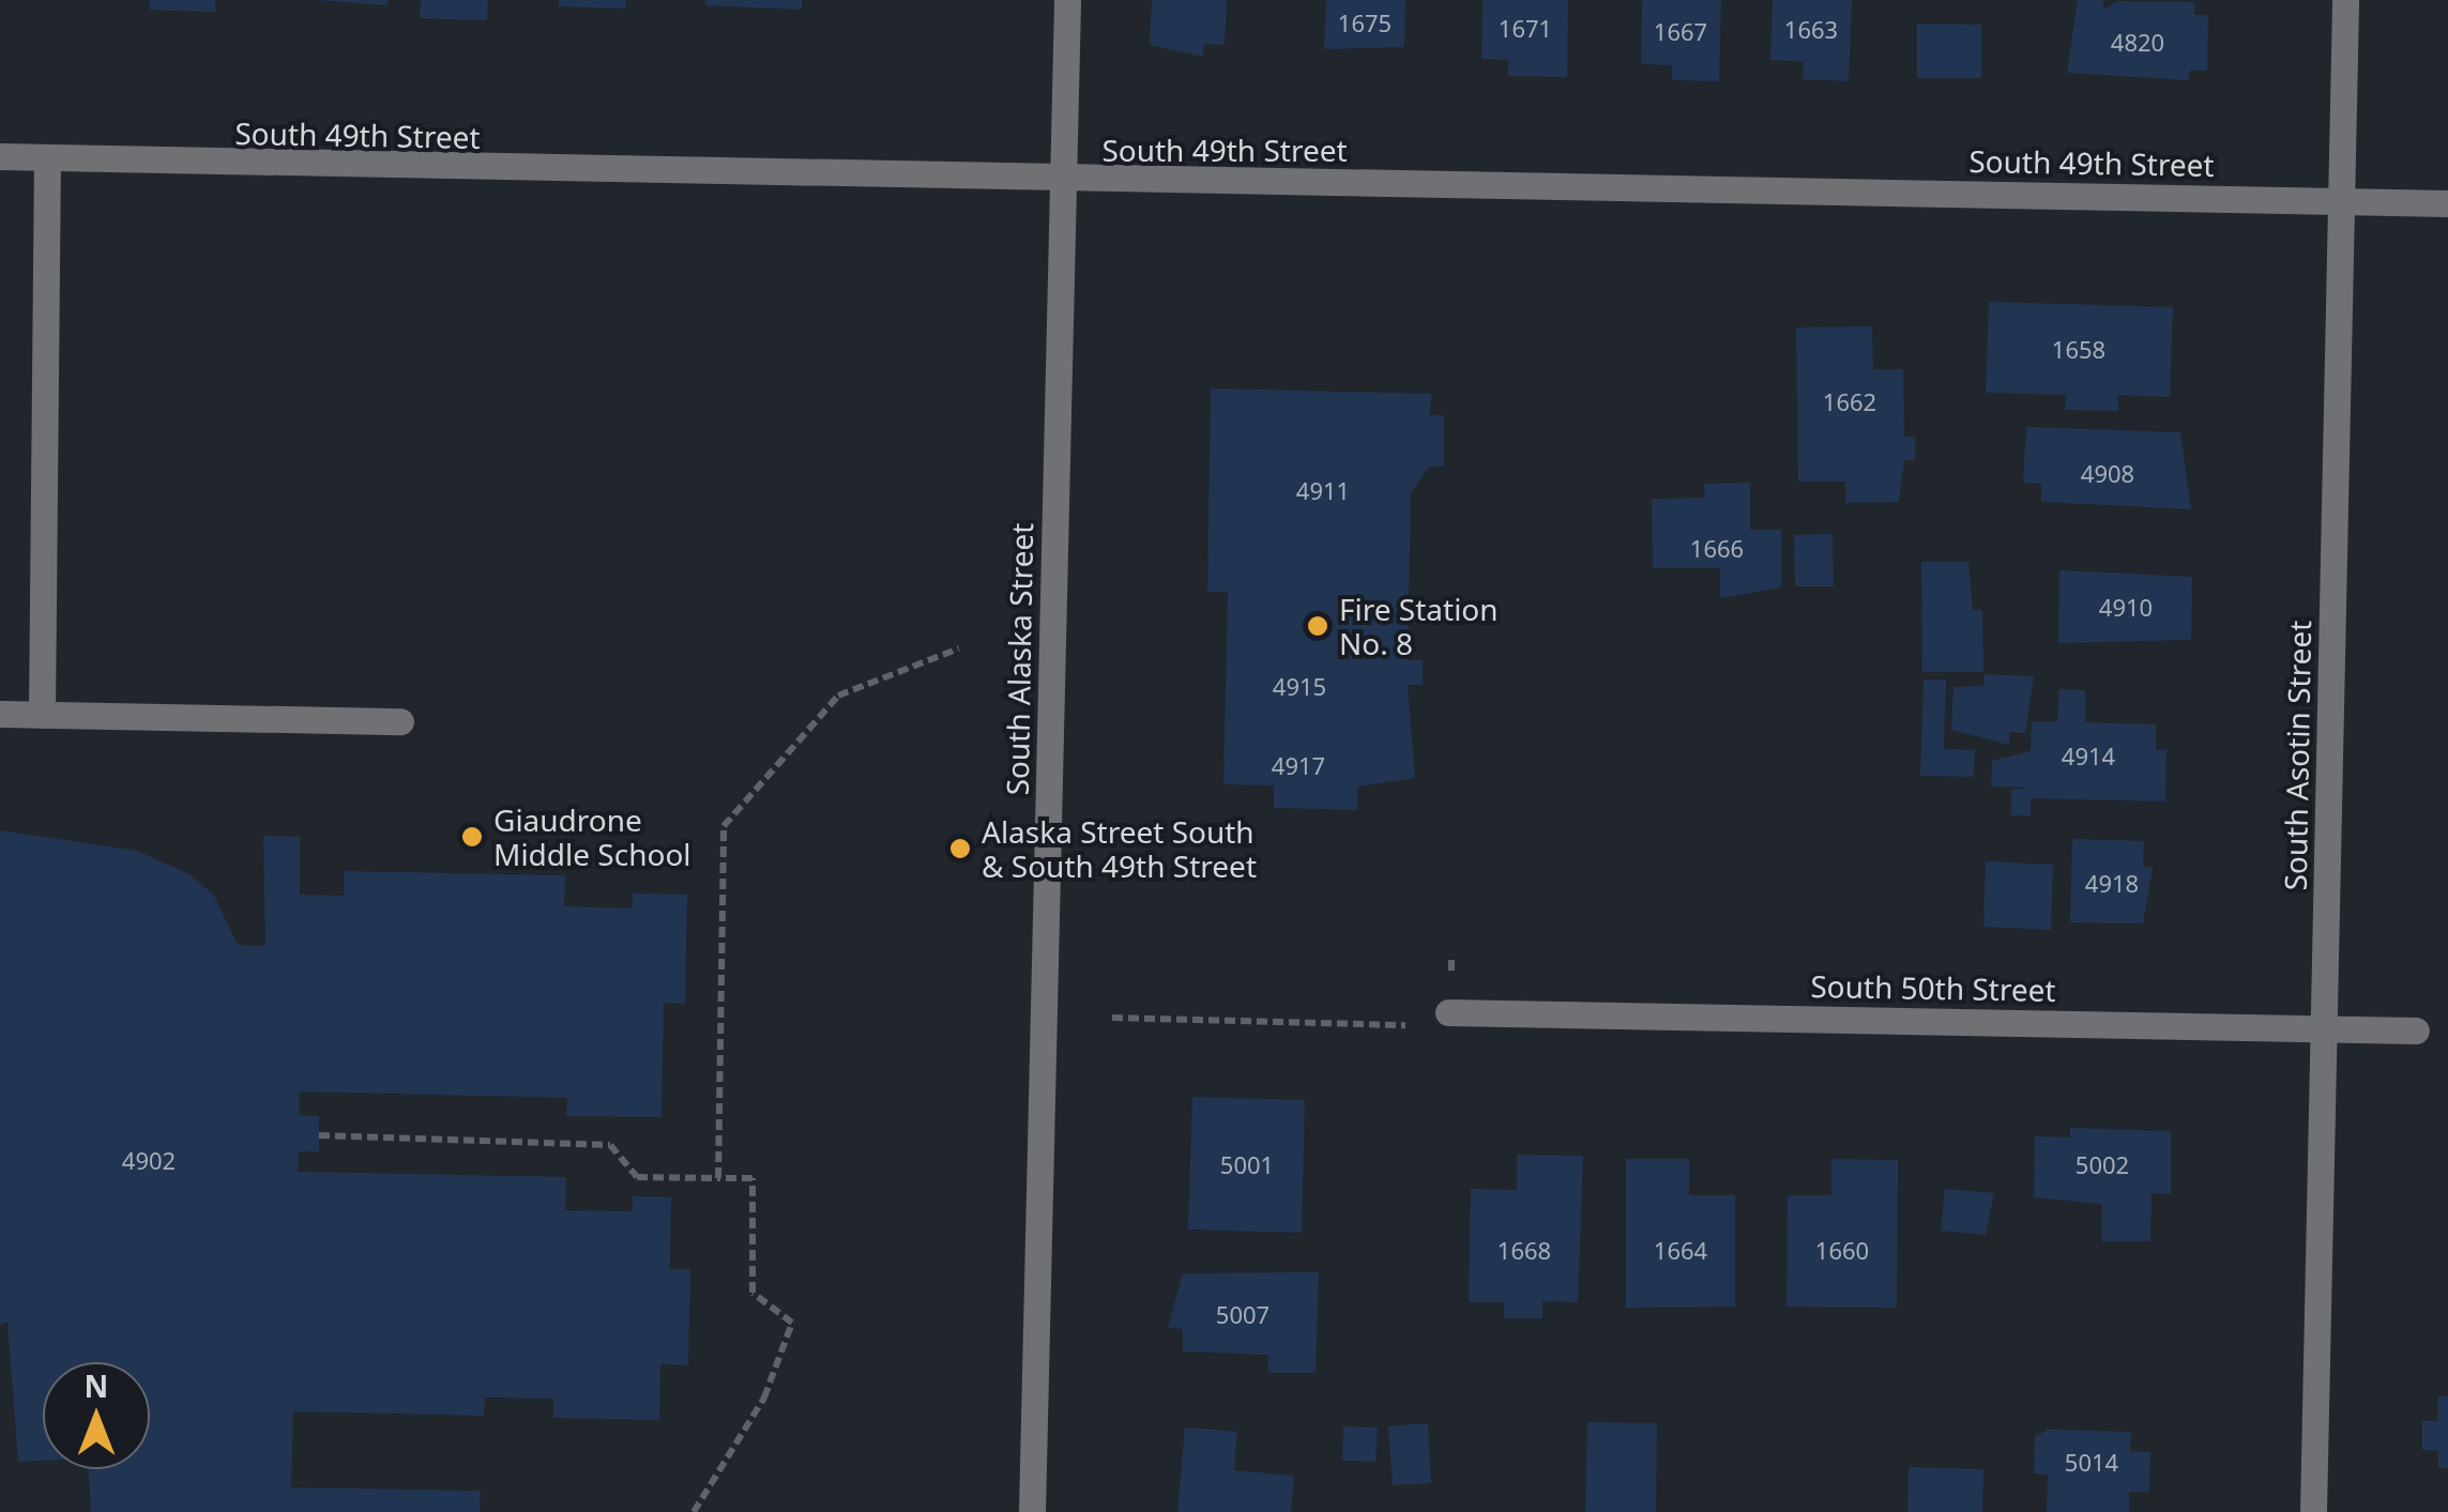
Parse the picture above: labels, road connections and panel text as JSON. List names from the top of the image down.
{
  "streets": {
    "street": [
      "South 49th Street",
      "South Alaska Street",
      "South Asotin Street",
      "South 50th Street"
    ]
  },
  "crossings": [
    ["South 49th Street", "South Alaska Street"],
    ["South 49th Street", "South Asotin Street"],
    ["South Asotin Street", "South 50th Street"]
  ],
  "places": ["Fire Station No. 8", "Giaudrone Middle School", "Alaska Street South & South 49th Street"],
  "house_numbers": [
    "1675",
    "1671",
    "1663",
    "1667",
    "4820",
    "1658",
    "1662",
    "4908",
    "4911",
    "1666",
    "4910",
    "4915",
    "4914",
    "4917",
    "4918",
    "4902",
    "5001",
    "5002",
    "1668",
    "1664",
    "1660",
    "5007",
    "5014"
  ],
  "north": "top"
}
